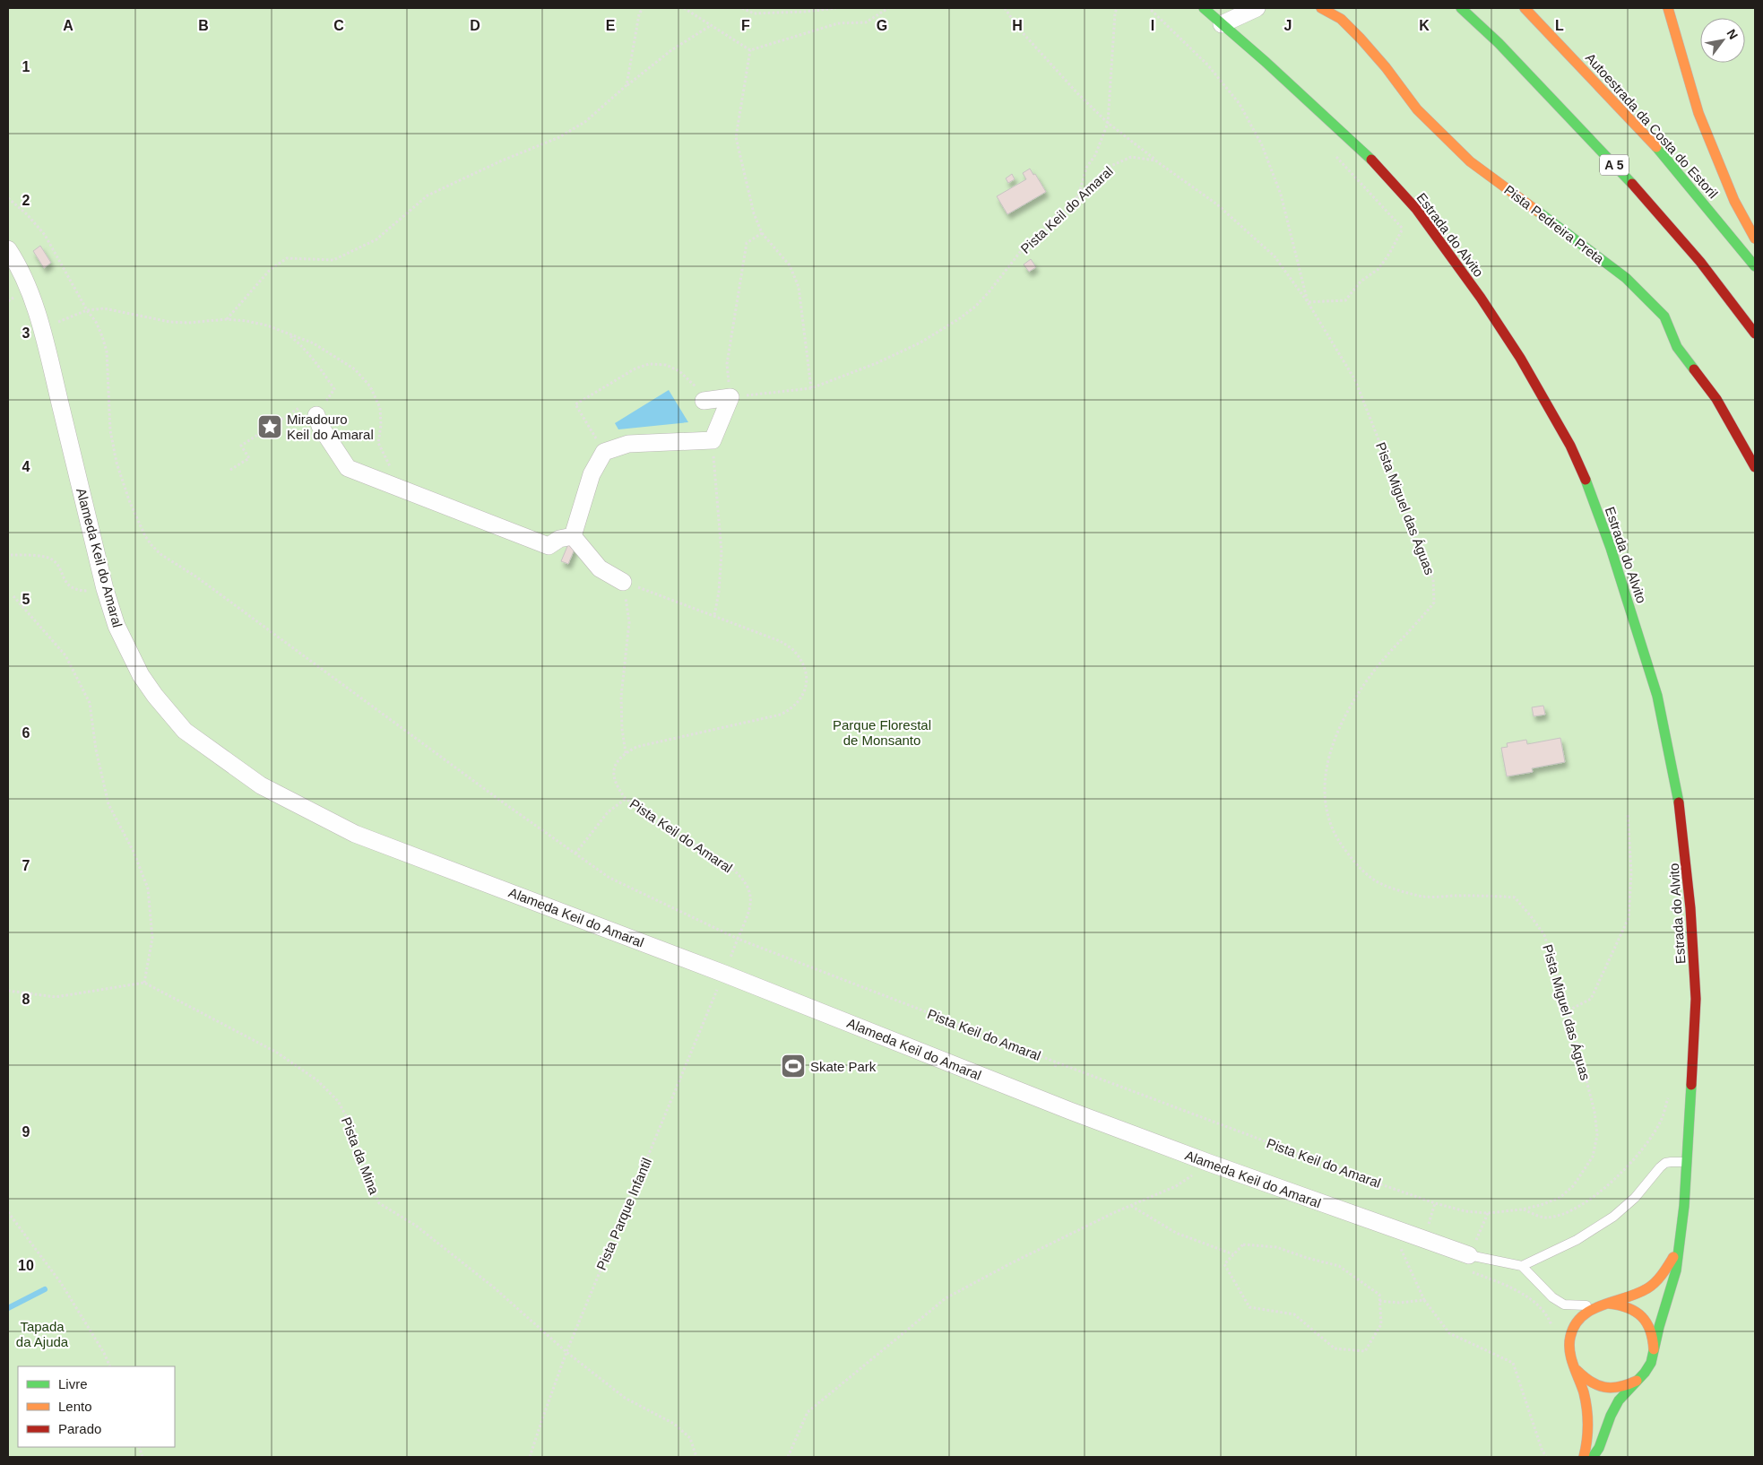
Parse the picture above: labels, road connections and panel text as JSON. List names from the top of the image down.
{
  "streets": {
    "main road": [
      "Autoestrada da Costa do Estoril",
      "A 5",
      "Pista Pedreira Preta",
      "Estrada do Alvito"
    ],
    "street": ["Alameda Keil do Amaral"],
    "path": [
      "Pista Keil do Amaral",
      "Pista Miguel das Águas",
      "Pista da Mina",
      "Pista Parque Infantil"
    ]
  },
  "crossings": [
    ["Pista Keil do Amaral", "Pista Miguel das Águas"],
    ["Alameda Keil do Amaral", "Pista Parque Infantil"],
    ["Pista da Mina", "Pista Parque Infantil"]
  ],
  "parks": ["Parque Florestal de Monsanto", "Tapada da Ajuda"],
  "places": {
    "place": ["Miradouro Keil do Amaral"],
    "sports": ["Skate Park"]
  },
  "legend": ["Livre", "Lento", "Parado"],
  "north": "top right",
  "grid": {
    "columns": [
      "A",
      "B",
      "C",
      "D",
      "E",
      "F",
      "G",
      "H",
      "I",
      "J",
      "K",
      "L"
    ],
    "rows": [
      "1",
      "2",
      "3",
      "4",
      "5",
      "6",
      "7",
      "8",
      "9",
      "10"
    ]
  }
}
